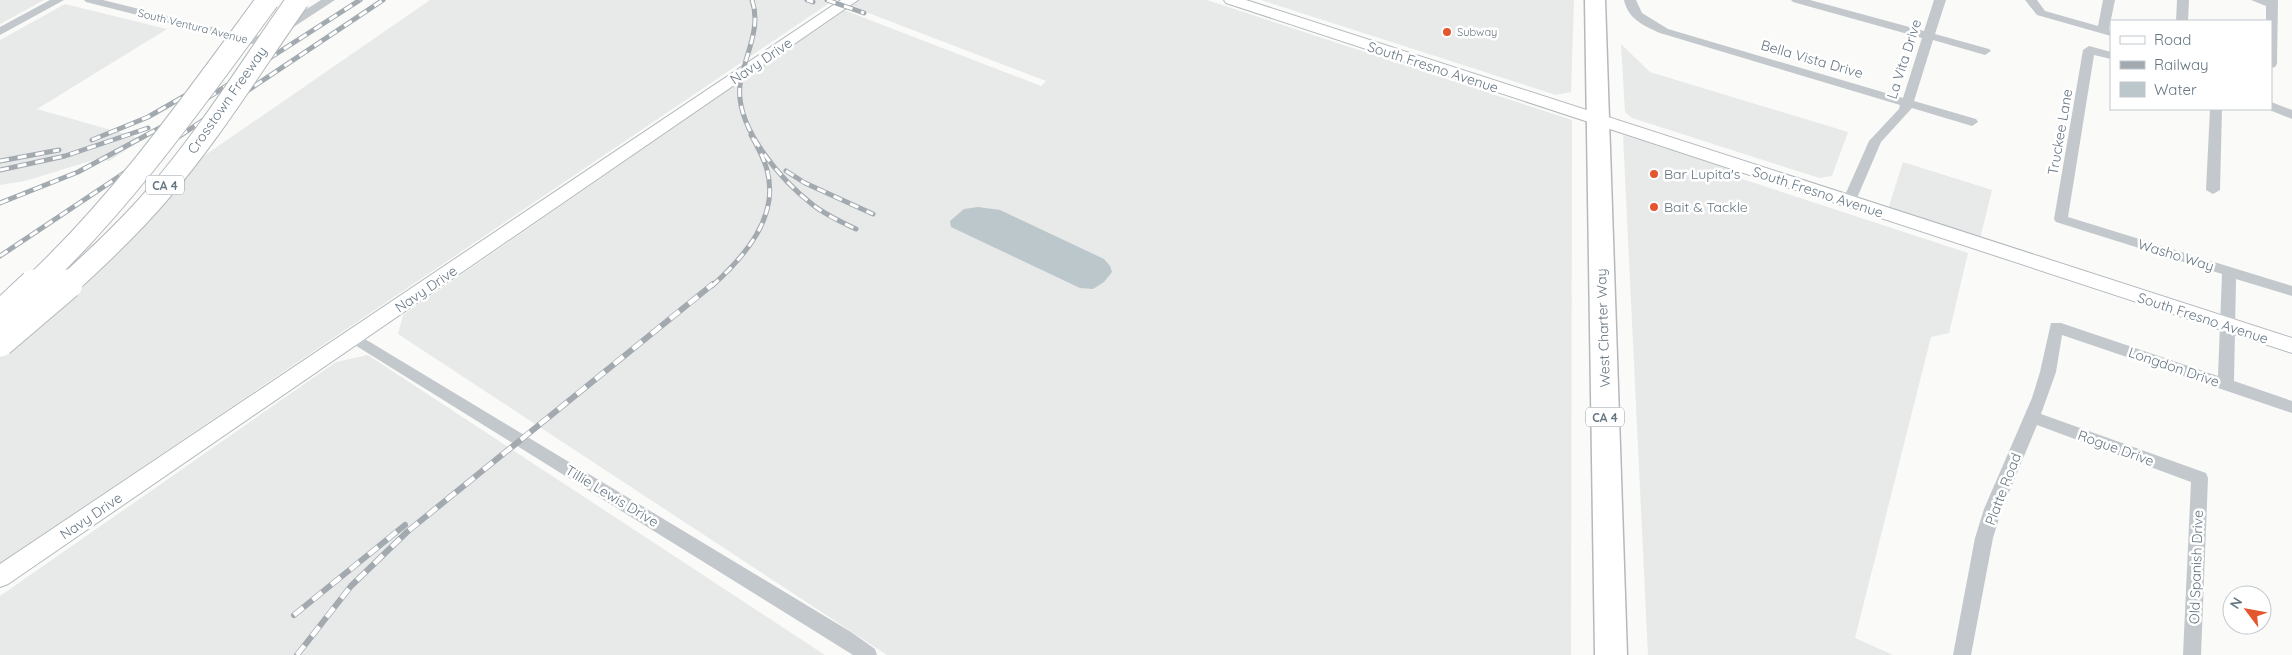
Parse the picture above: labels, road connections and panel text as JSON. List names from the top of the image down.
{
  "streets": {
    "highway": ["Crosstown Freeway", "CA 4", "West Charter Way"],
    "street": [
      "South Ventura Avenue",
      "Bella Vista Drive",
      "La Vita Drive",
      "Navy Drive",
      "South Fresno Avenue",
      "Truckee Lane",
      "Washo Way",
      "Longdon Drive",
      "Rogue Drive",
      "Platte Road",
      "Tillie Lewis Drive",
      "Old Spanish Drive"
    ]
  },
  "crossings": [
    ["Bella Vista Drive", "La Vita Drive"],
    ["La Vita Drive", "South Fresno Avenue"],
    ["Navy Drive", "Tillie Lewis Drive"],
    ["South Fresno Avenue", "West Charter Way"],
    ["Truckee Lane", "Washo Way"],
    ["Longdon Drive", "Platte Road"],
    ["Rogue Drive", "Platte Road"],
    ["Rogue Drive", "Old Spanish Drive"]
  ],
  "places": ["Subway", "Bar Lupita's", "Bait & Tackle"],
  "legend": ["Road", "Railway", "Water"],
  "north": "top left"
}
